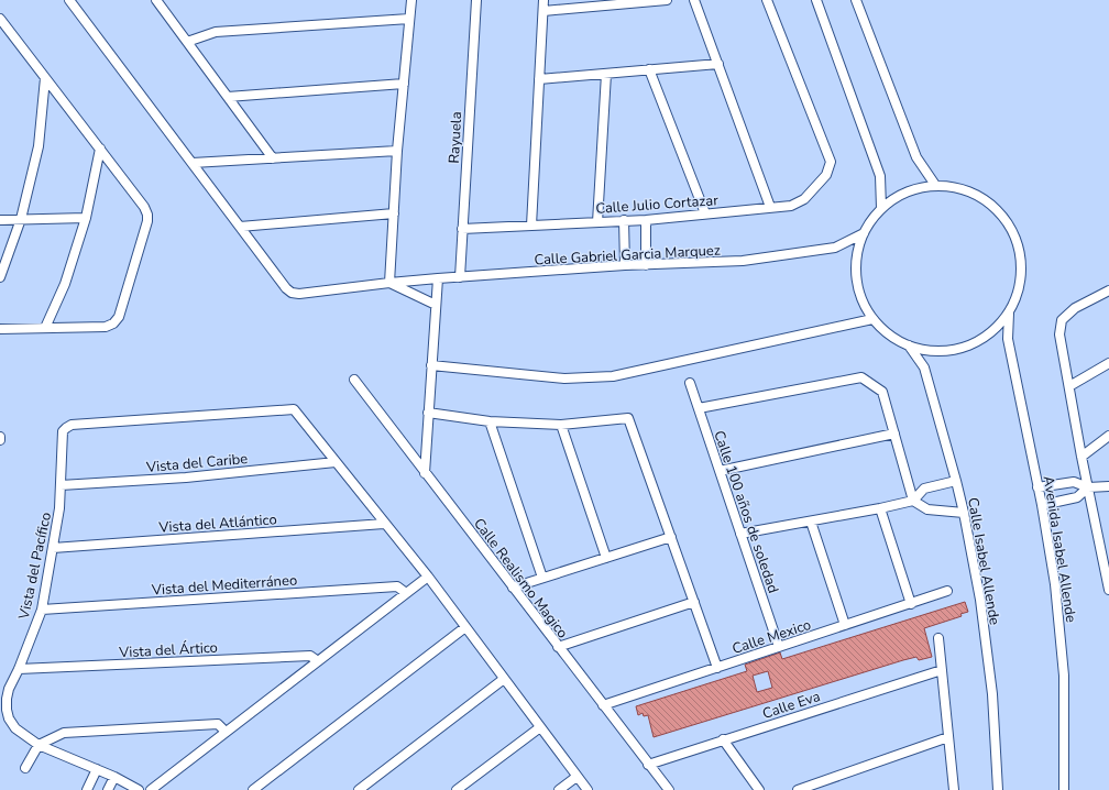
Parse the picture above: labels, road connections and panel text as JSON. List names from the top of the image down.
{
  "streets": {
    "street": [
      "Rayuela",
      "Calle Julio Cortazar",
      "Calle Gabriel Garcia Marquez",
      "Vista del Caribe",
      "Calle 100 años de soledad",
      "Vista del Atlántico",
      "Avenida Isabel Allende",
      "Calle Isabel Allende",
      "Vista del Pacífico",
      "Calle Realismo Magico",
      "Vista del Mediterráneo",
      "Calle Mexico",
      "Vista del Ártico",
      "Calle Eva"
    ]
  },
  "crossings": [
    ["Rayuela", "Calle Julio Cortazar"],
    ["Rayuela", "Calle Gabriel Garcia Marquez"],
    ["Vista del Caribe", "Vista del Pacífico"],
    ["Calle 100 años de soledad", "Calle Mexico"],
    ["Vista del Atlántico", "Vista del Pacífico"],
    ["Vista del Pacífico", "Vista del Mediterráneo"],
    ["Vista del Pacífico", "Vista del Ártico"],
    ["Calle Realismo Magico", "Calle Mexico"],
    ["Calle Realismo Magico", "Calle Eva"]
  ]
}
